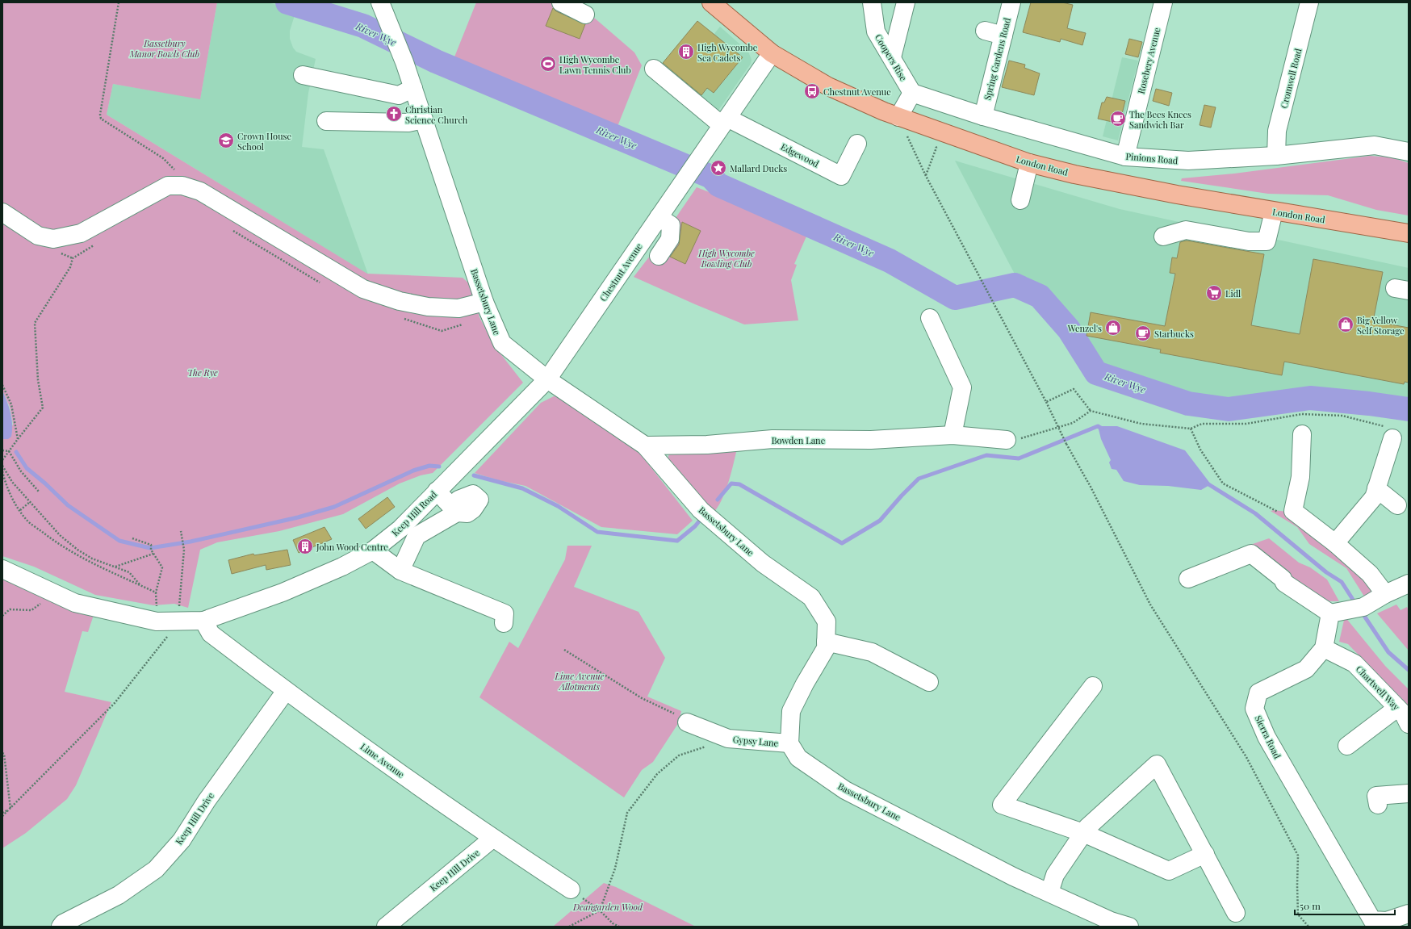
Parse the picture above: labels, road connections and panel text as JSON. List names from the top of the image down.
{
  "streets": {
    "main road": ["London Road"],
    "street": [
      "Coopers Rise",
      "Spring Gardens Road",
      "Rosebery Avenue",
      "Cromwell Road",
      "Edgewood",
      "Pinions Road",
      "Chestnut Avenue",
      "Bassetsbury Lane",
      "Bowden Lane",
      "Keep Hill Road",
      "Chartwell Way",
      "Sierra Road",
      "Gypsy Lane",
      "Lime Avenue",
      "Keep Hill Drive"
    ]
  },
  "crossings": [
    ["Coopers Rise", "Pinions Road"],
    ["Spring Gardens Road", "Pinions Road"],
    ["Rosebery Avenue", "Pinions Road"],
    ["Cromwell Road", "Pinions Road"],
    ["Edgewood", "Chestnut Avenue"],
    ["London Road", "Chestnut Avenue"],
    ["Chestnut Avenue", "Bassetsbury Lane"],
    ["Chestnut Avenue", "Keep Hill Road"],
    ["Bassetsbury Lane", "Bowden Lane"],
    ["Bassetsbury Lane", "Keep Hill Road"],
    ["Bassetsbury Lane", "Gypsy Lane"],
    ["Keep Hill Road", "Lime Avenue"],
    ["Chartwell Way", "Sierra Road"],
    ["Lime Avenue", "Keep Hill Drive"]
  ],
  "water": ["River Wye"],
  "parks": [
    "Bassetbury Manor Bowls Club",
    "High Wycombe Bowling Club",
    "The Rye",
    "Lime Avenue Allotments",
    "Deangarden Wood"
  ],
  "places": {
    "building": ["High Wycombe Sea Cadets", "John Wood Centre"],
    "sports": ["High Wycombe Lawn Tennis Club"],
    "bus stop": ["Chestnut Avenue"],
    "church": ["Christian Science Church"],
    "cafe": ["The Bees Knees Sandwich Bar", "Starbucks"],
    "school or university": ["Crown House School"],
    "place": ["Mallard Ducks"],
    "supermarket": ["Lidl"],
    "shop": ["Big Yellow Self Storage", "Wenzel's"]
  },
  "scale_bar": "50 m"
}
